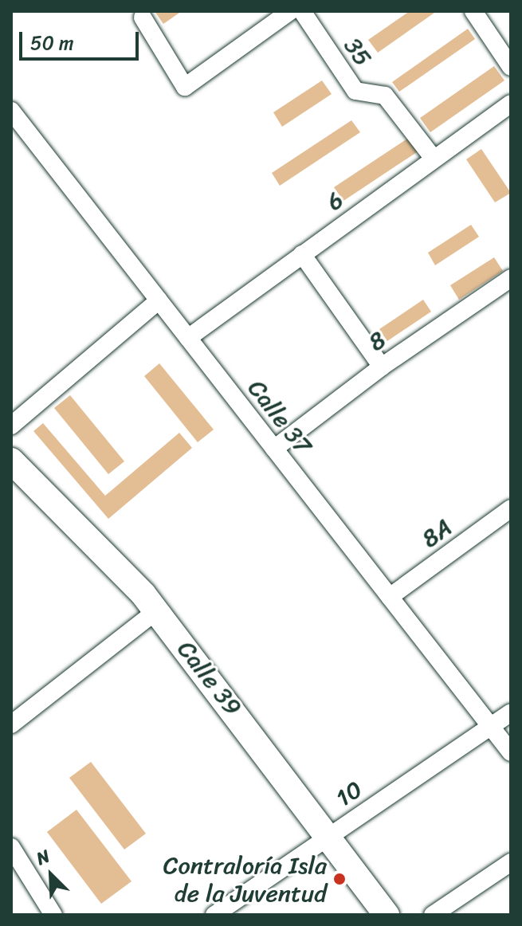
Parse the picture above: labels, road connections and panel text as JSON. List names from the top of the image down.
{
  "streets": {
    "street": [
      "35",
      "6",
      "8",
      "Calle 37",
      "8A",
      "Calle 39",
      "10"
    ]
  },
  "crossings": [
    ["35", "6"],
    ["6", "Calle 37"],
    ["8", "Calle 37"],
    ["Calle 37", "8A"],
    ["Calle 37", "10"],
    ["Calle 39", "10"]
  ],
  "places": ["Contraloría Isla de la Juventud"],
  "scale_bar": "50 m",
  "north": "top left"
}
